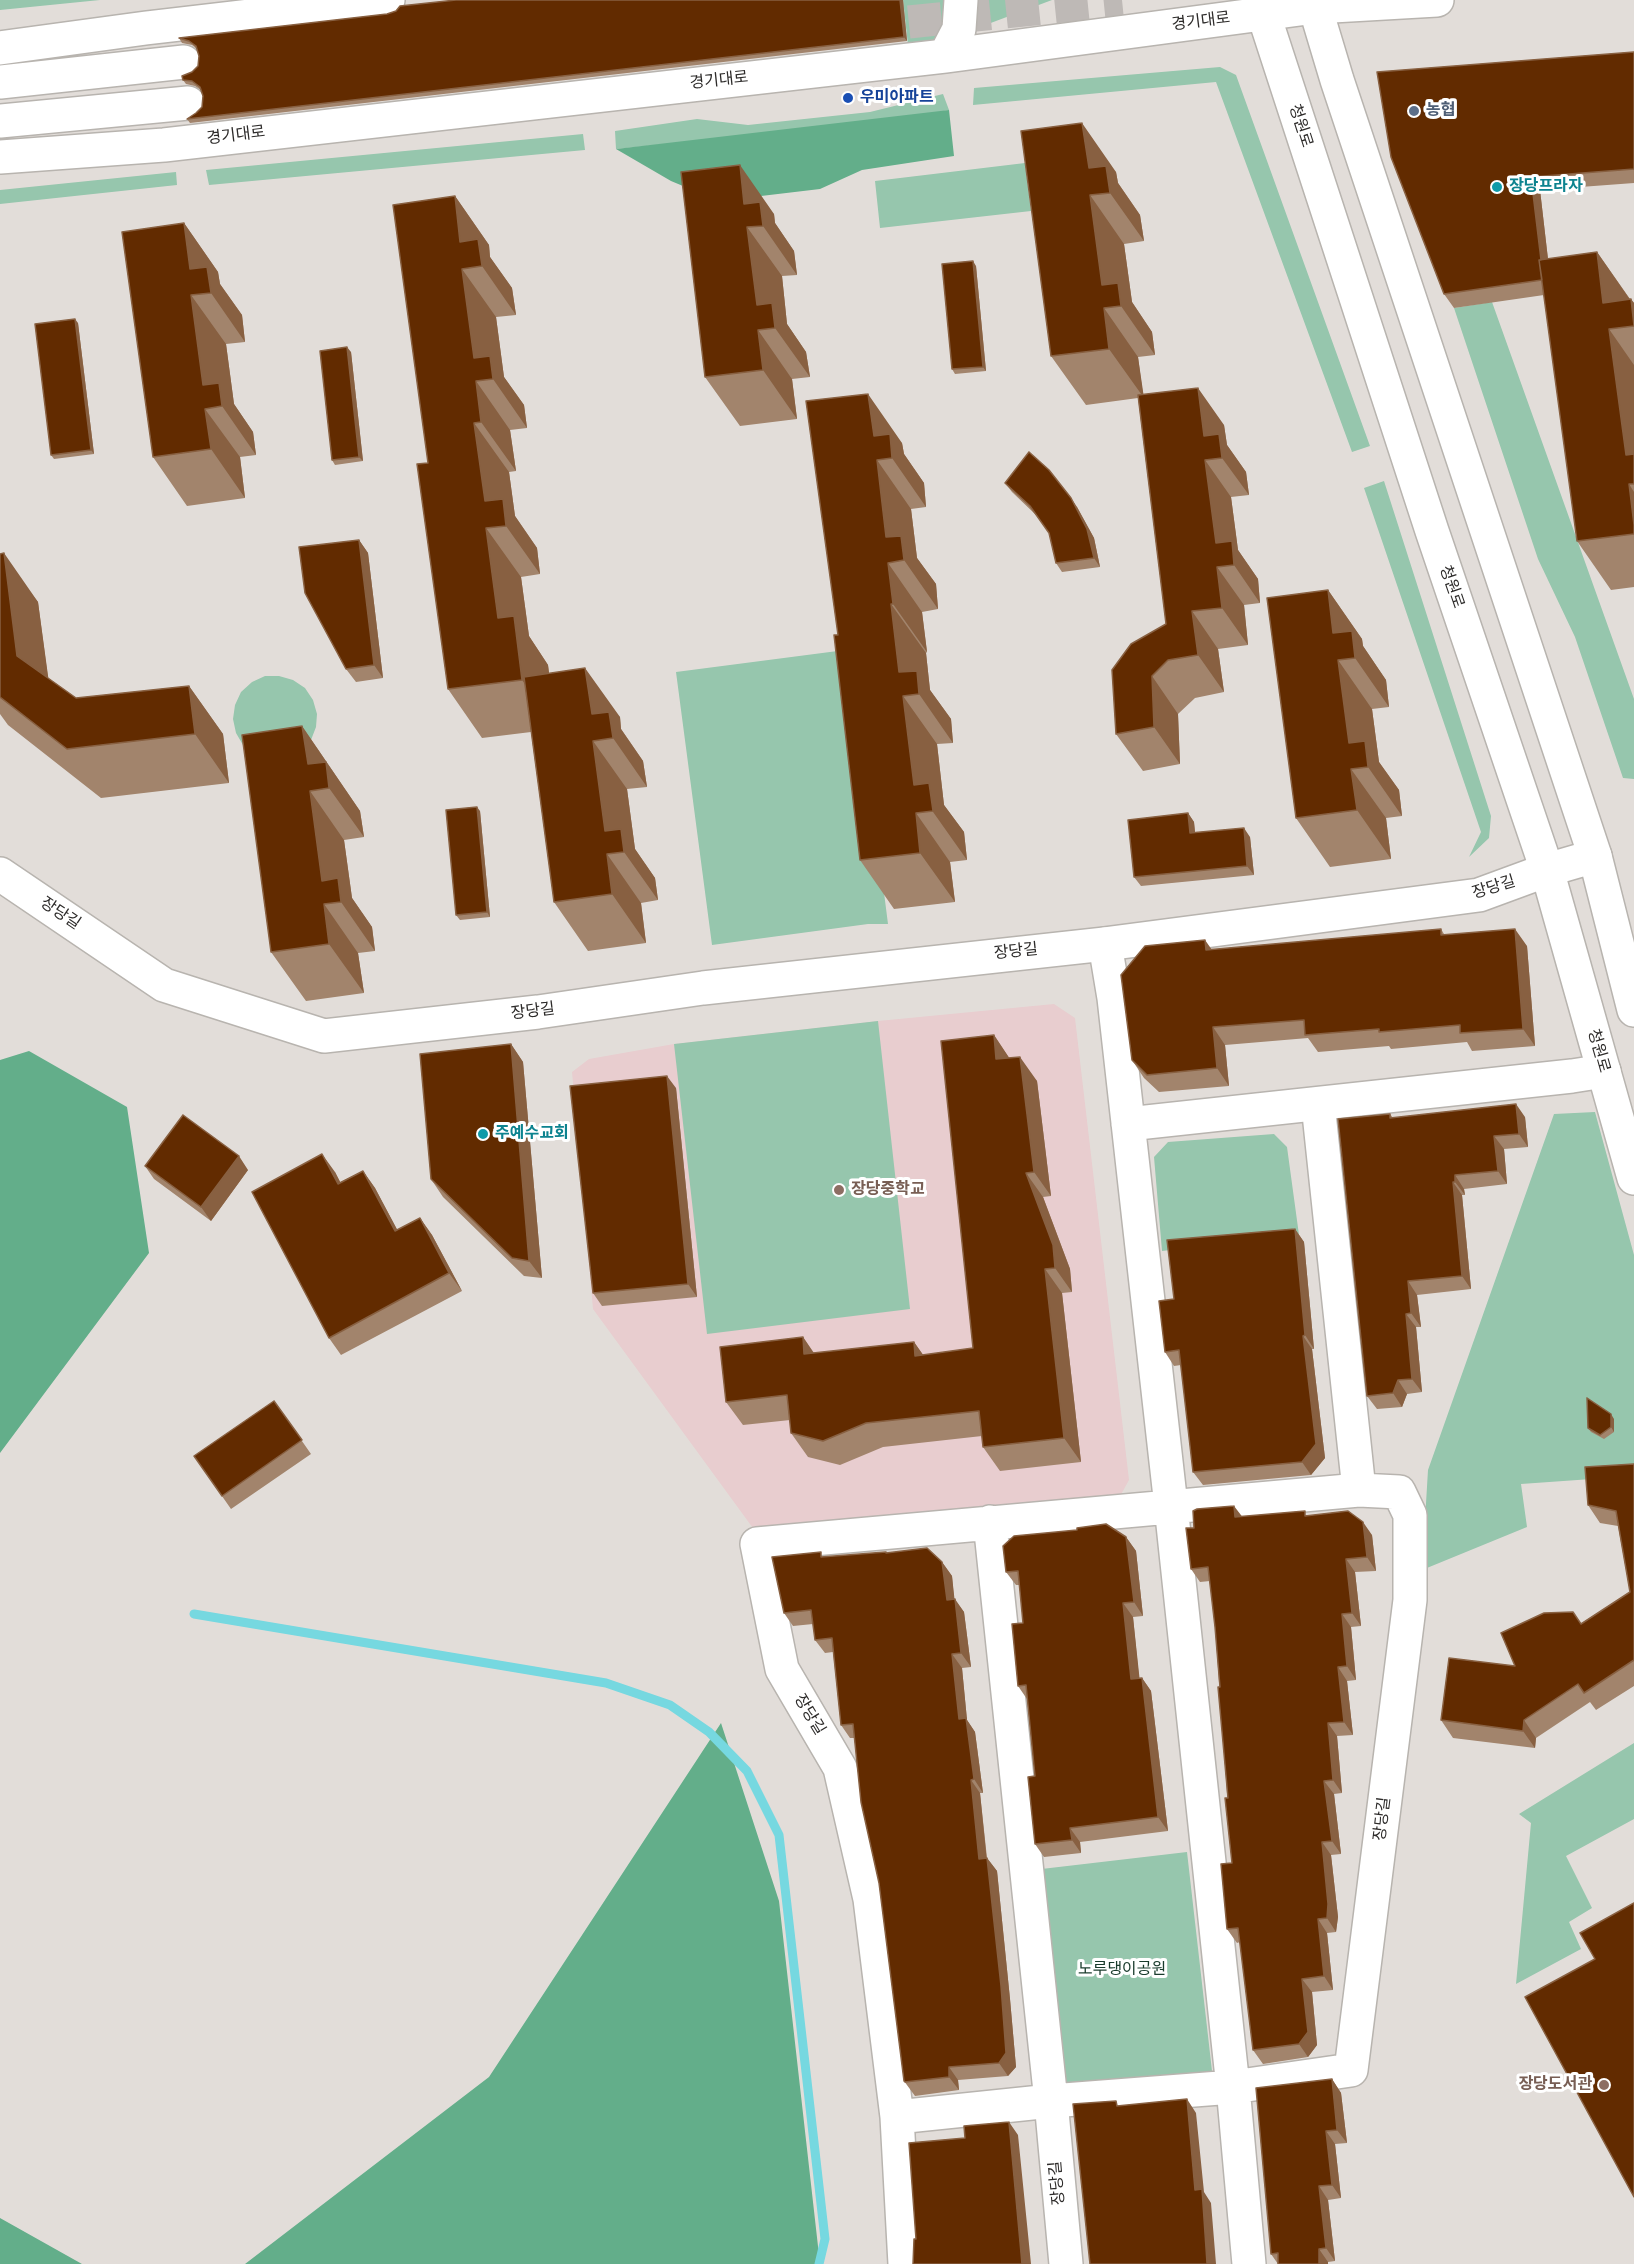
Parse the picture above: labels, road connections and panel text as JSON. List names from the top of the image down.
{
  "streets": {
    "street": ["경기대로", "청원로", "장당길"]
  },
  "crossings": [
    ["경기대로", "청원로"],
    ["청원로", "장당길"]
  ],
  "parks": ["노루댕이공원"],
  "places": [
    "우미아파트",
    "농협",
    "장당프라자",
    "주예수교회",
    "장당중학교",
    "장당도서관"
  ]
}
